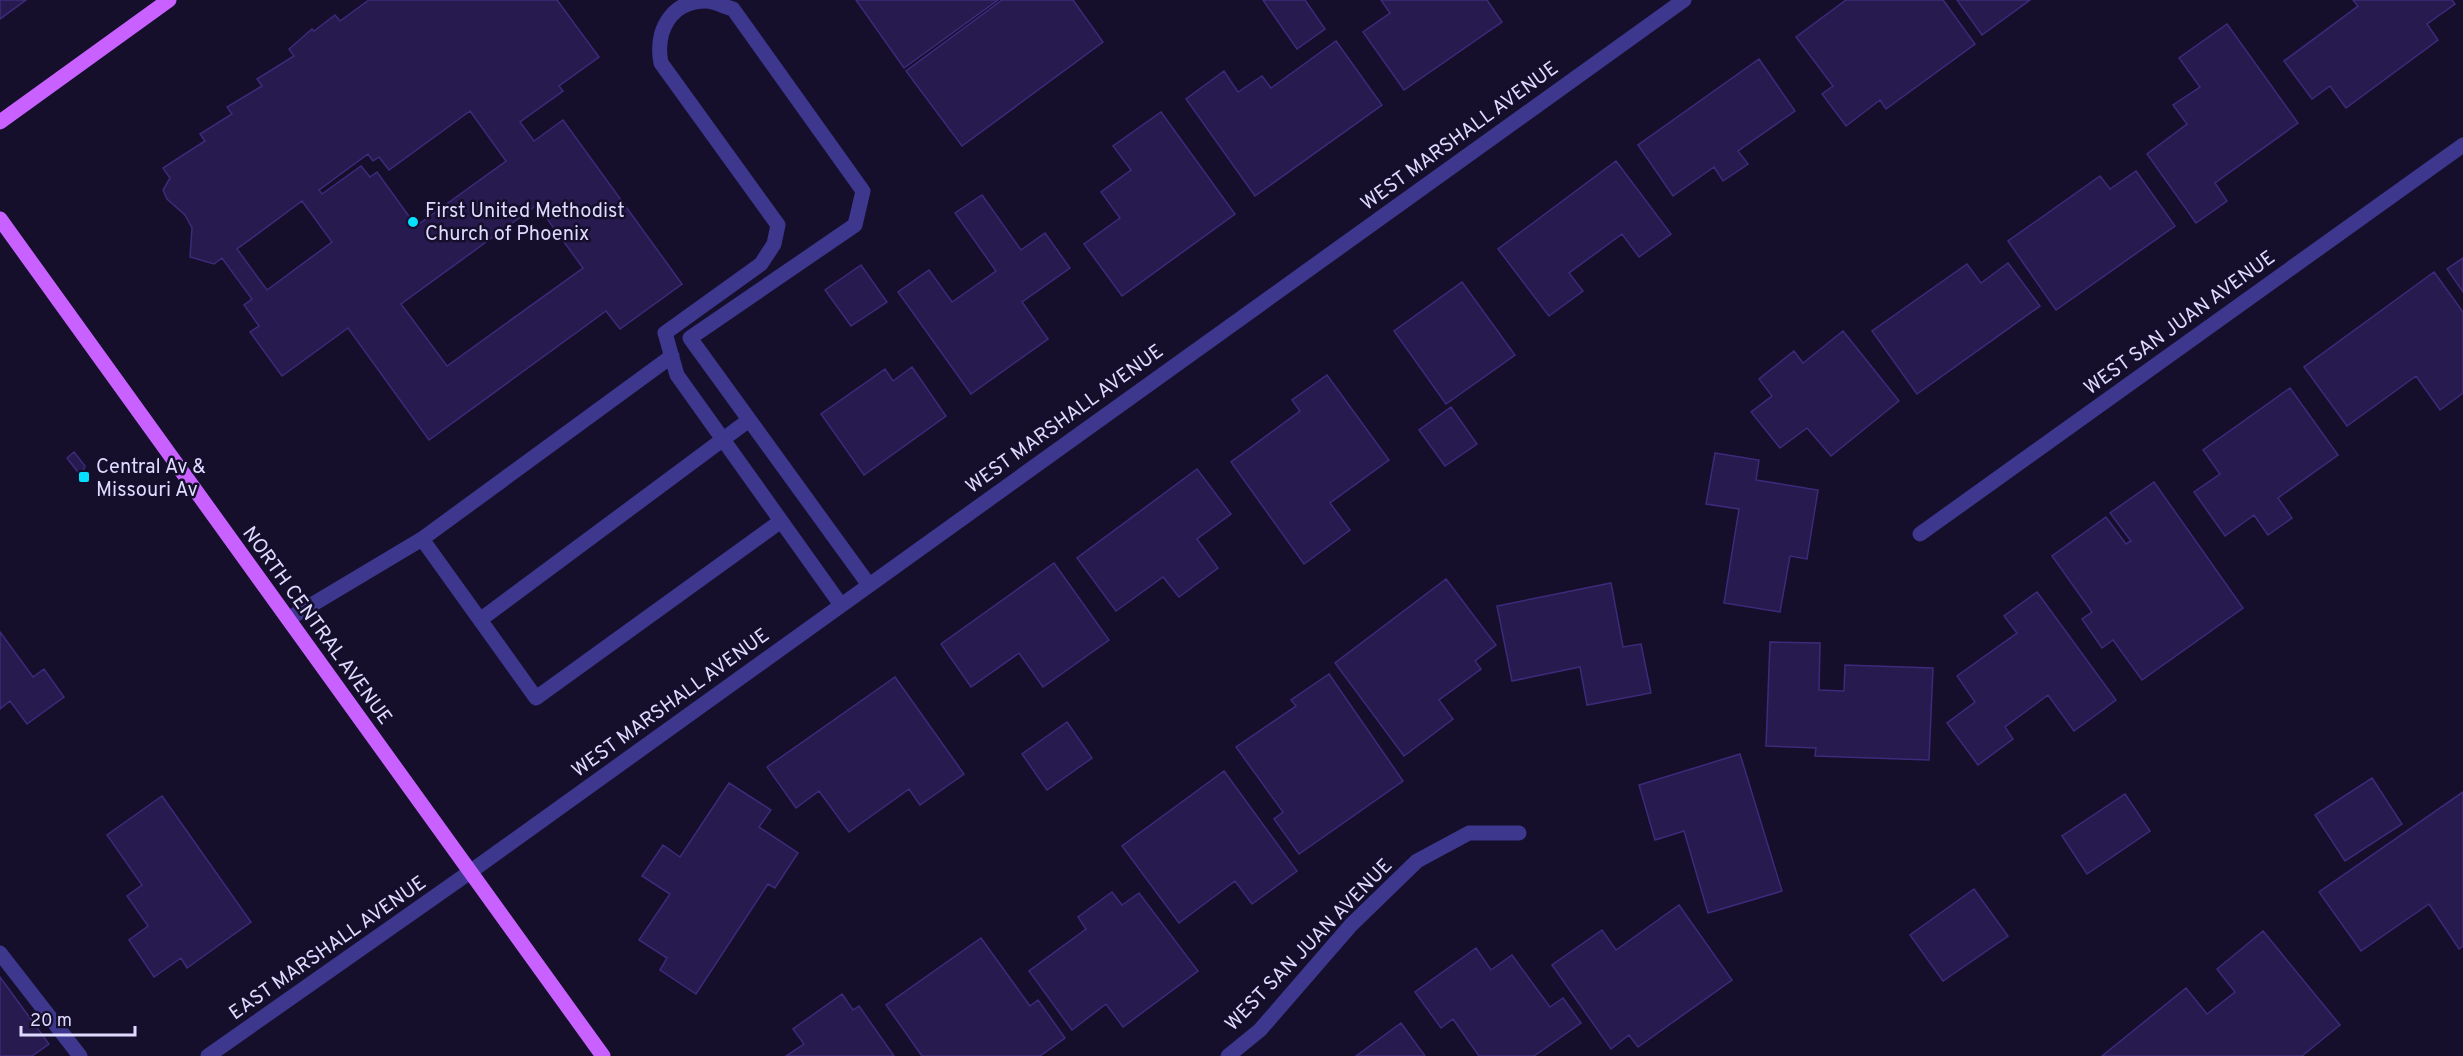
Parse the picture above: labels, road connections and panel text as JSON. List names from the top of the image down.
{
  "streets": {
    "main road": ["NORTH CENTRAL AVENUE"],
    "street": ["WEST MARSHALL AVENUE", "WEST SAN JUAN AVENUE", "EAST MARSHALL AVENUE"]
  },
  "crossings": [
    ["WEST MARSHALL AVENUE", "NORTH CENTRAL AVENUE"],
    ["WEST MARSHALL AVENUE", "EAST MARSHALL AVENUE"],
    ["NORTH CENTRAL AVENUE", "EAST MARSHALL AVENUE"]
  ],
  "places": {
    "other": ["First United Methodist Church of Phoenix"],
    "transit": ["Central Av & Missouri Av"]
  },
  "scale_bar": "20 m"
}
